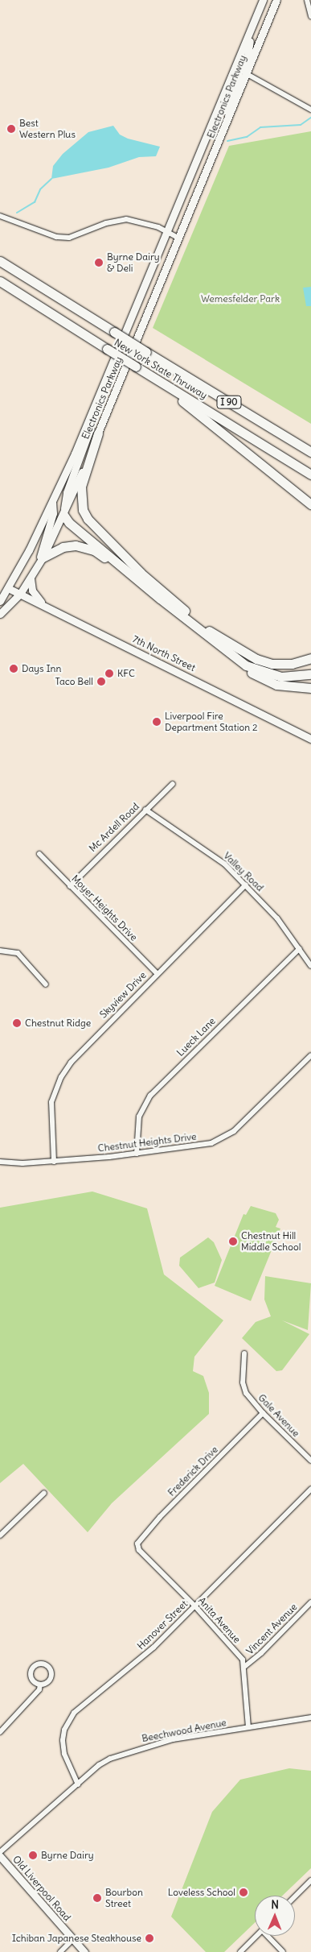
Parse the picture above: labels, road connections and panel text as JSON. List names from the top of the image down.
{
  "streets": {
    "highway": ["New York State Thruway", "I 90"],
    "main road": ["Electronics Parkway", "7th North Street", "Old Liverpool Road"],
    "street": [
      "Mc Ardell Road",
      "Valley Road",
      "Moyer Heights Drive",
      "Skyview Drive",
      "Lueck Lane",
      "Chestnut Heights Drive",
      "Gale Avenue",
      "Frederick Drive",
      "Anita Avenue",
      "Hanover Street",
      "Vincent Avenue",
      "Beechwood Avenue"
    ]
  },
  "crossings": [
    ["Electronics Parkway", "7th North Street"],
    ["Mc Ardell Road", "Valley Road"],
    ["Mc Ardell Road", "Moyer Heights Drive"],
    ["Valley Road", "Skyview Drive"],
    ["Valley Road", "Lueck Lane"],
    ["Moyer Heights Drive", "Skyview Drive"],
    ["Skyview Drive", "Chestnut Heights Drive"],
    ["Lueck Lane", "Chestnut Heights Drive"],
    ["Gale Avenue", "Frederick Drive"],
    ["Frederick Drive", "Anita Avenue"],
    ["Anita Avenue", "Hanover Street"],
    ["Anita Avenue", "Vincent Avenue"],
    ["Anita Avenue", "Beechwood Avenue"],
    ["Hanover Street", "Beechwood Avenue"]
  ],
  "parks": ["Wemesfelder Park"],
  "places": [
    "Best Western Plus",
    "Byrne Dairy & Deli",
    "Days Inn",
    "KFC",
    "Taco Bell",
    "Liverpool Fire Department Station 2",
    "Chestnut Ridge",
    "Chestnut Hill Middle School",
    "Byrne Dairy",
    "Loveless School",
    "Bourbon Street",
    "Ichiban Japanese Steakhouse"
  ],
  "north": "top"
}
